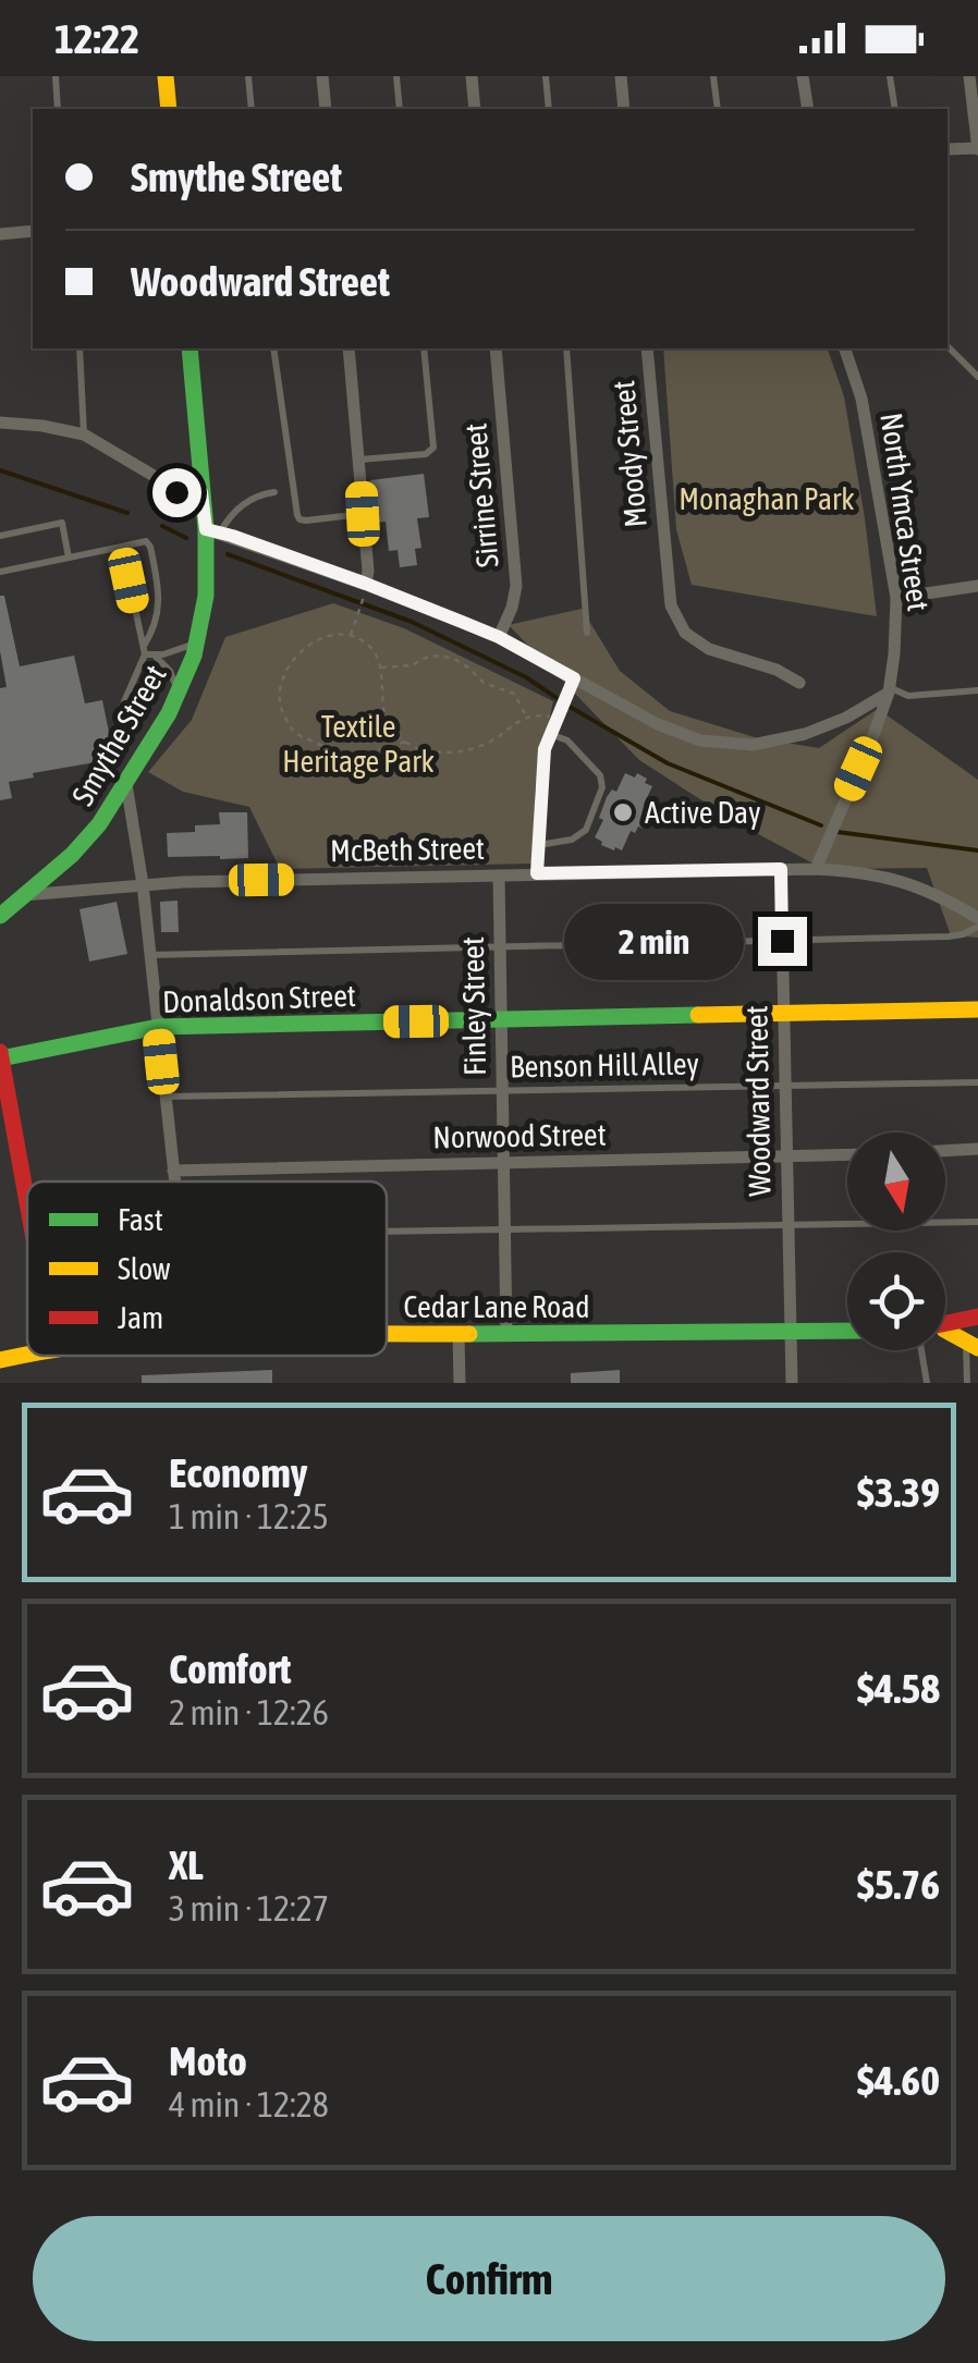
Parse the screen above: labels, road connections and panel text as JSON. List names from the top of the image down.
{
  "streets": {
    "street": [
      "Moody Street",
      "Sirrine Street",
      "North Ymca Street",
      "Smythe Street",
      "McBeth Street",
      "Donaldson Street",
      "Finley Street",
      "Woodward Street",
      "Norwood Street",
      "Cedar Lane Road"
    ],
    "lane": ["Benson Hill Alley"]
  },
  "crossings": [
    ["North Ymca Street", "McBeth Street"],
    ["Smythe Street", "McBeth Street"],
    ["McBeth Street", "Finley Street"],
    ["McBeth Street", "Woodward Street"],
    ["Donaldson Street", "Finley Street"],
    ["Donaldson Street", "Woodward Street"],
    ["Finley Street", "Benson Hill Alley"],
    ["Finley Street", "Norwood Street"],
    ["Finley Street", "Cedar Lane Road"],
    ["Benson Hill Alley", "Woodward Street"],
    ["Woodward Street", "Norwood Street"],
    ["Woodward Street", "Cedar Lane Road"]
  ],
  "parks": ["Monaghan Park", "Textile Heritage Park"],
  "places": ["Active Day"],
  "legend": ["Fast", "Slow", "Jam"],
  "north": "bottom",
  "page": {
    "status": "12:22",
    "banner": ["Smythe Street", "Woodward Street"],
    "bubble": "2 min",
    "list": [
      {
        "name": "Economy",
        "note": "1 min · 12:25",
        "value": "$3.39"
      },
      {
        "name": "Comfort",
        "note": "2 min · 12:26",
        "value": "$4.58"
      },
      {
        "name": "XL",
        "note": "3 min · 12:27",
        "value": "$5.76"
      },
      {
        "name": "Moto",
        "note": "4 min · 12:28",
        "value": "$4.60"
      }
    ],
    "buttons": "Confirm"
  }
}
